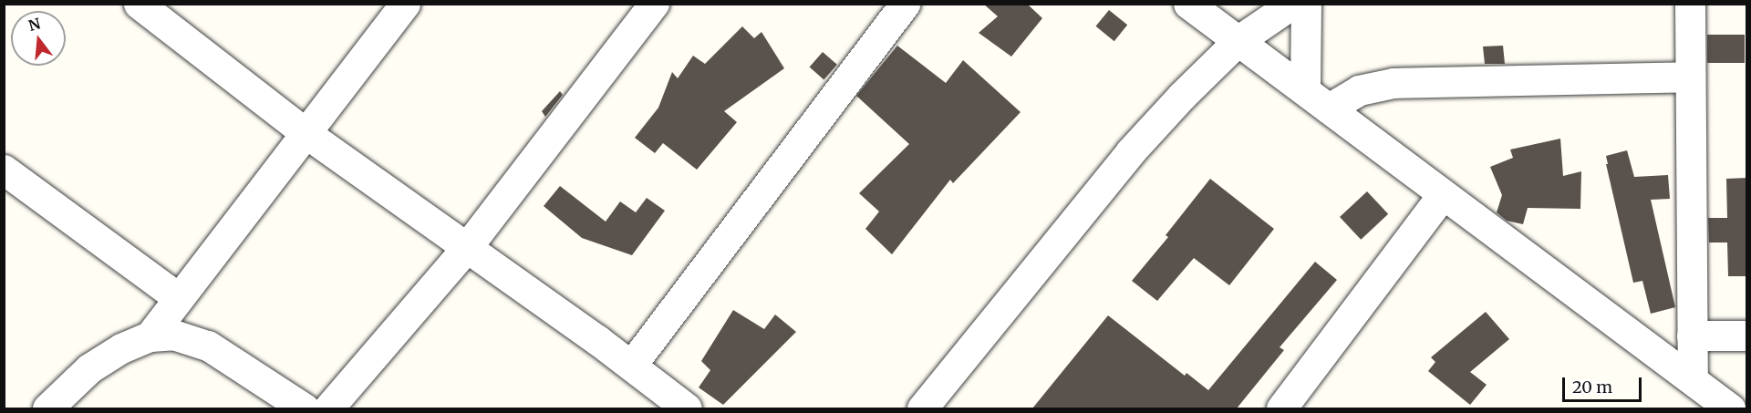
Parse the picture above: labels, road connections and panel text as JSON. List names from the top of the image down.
{
  "scale_bar": "20 m",
  "north": "top"
}
